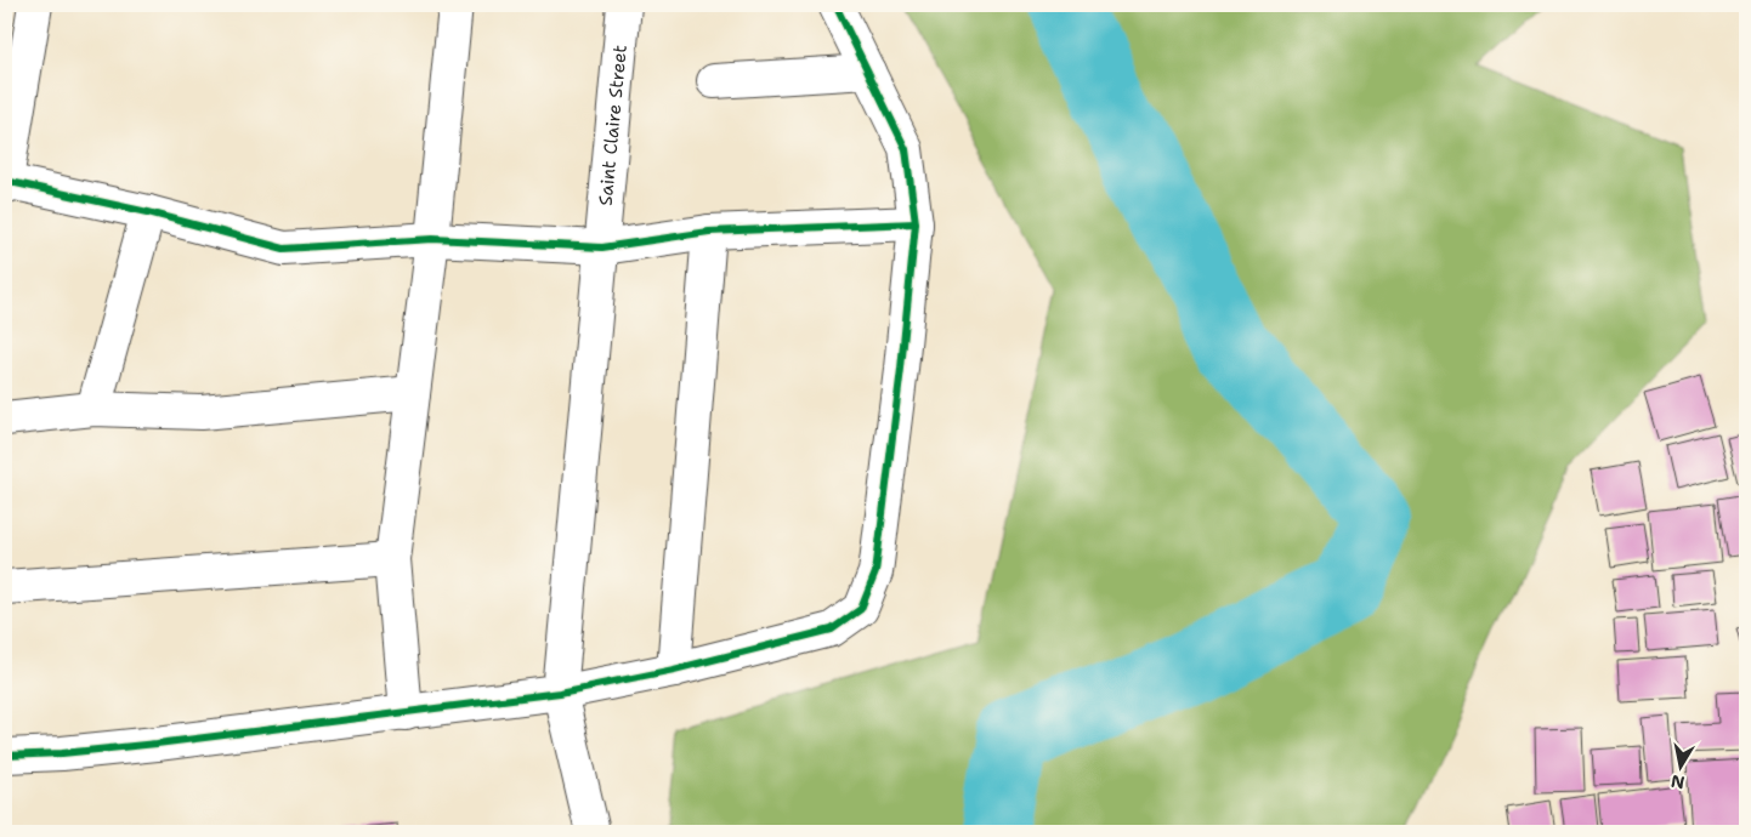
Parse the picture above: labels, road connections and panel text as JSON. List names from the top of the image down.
{
  "streets": {
    "street": ["Saint Claire Street"]
  },
  "north": "bottom"
}
